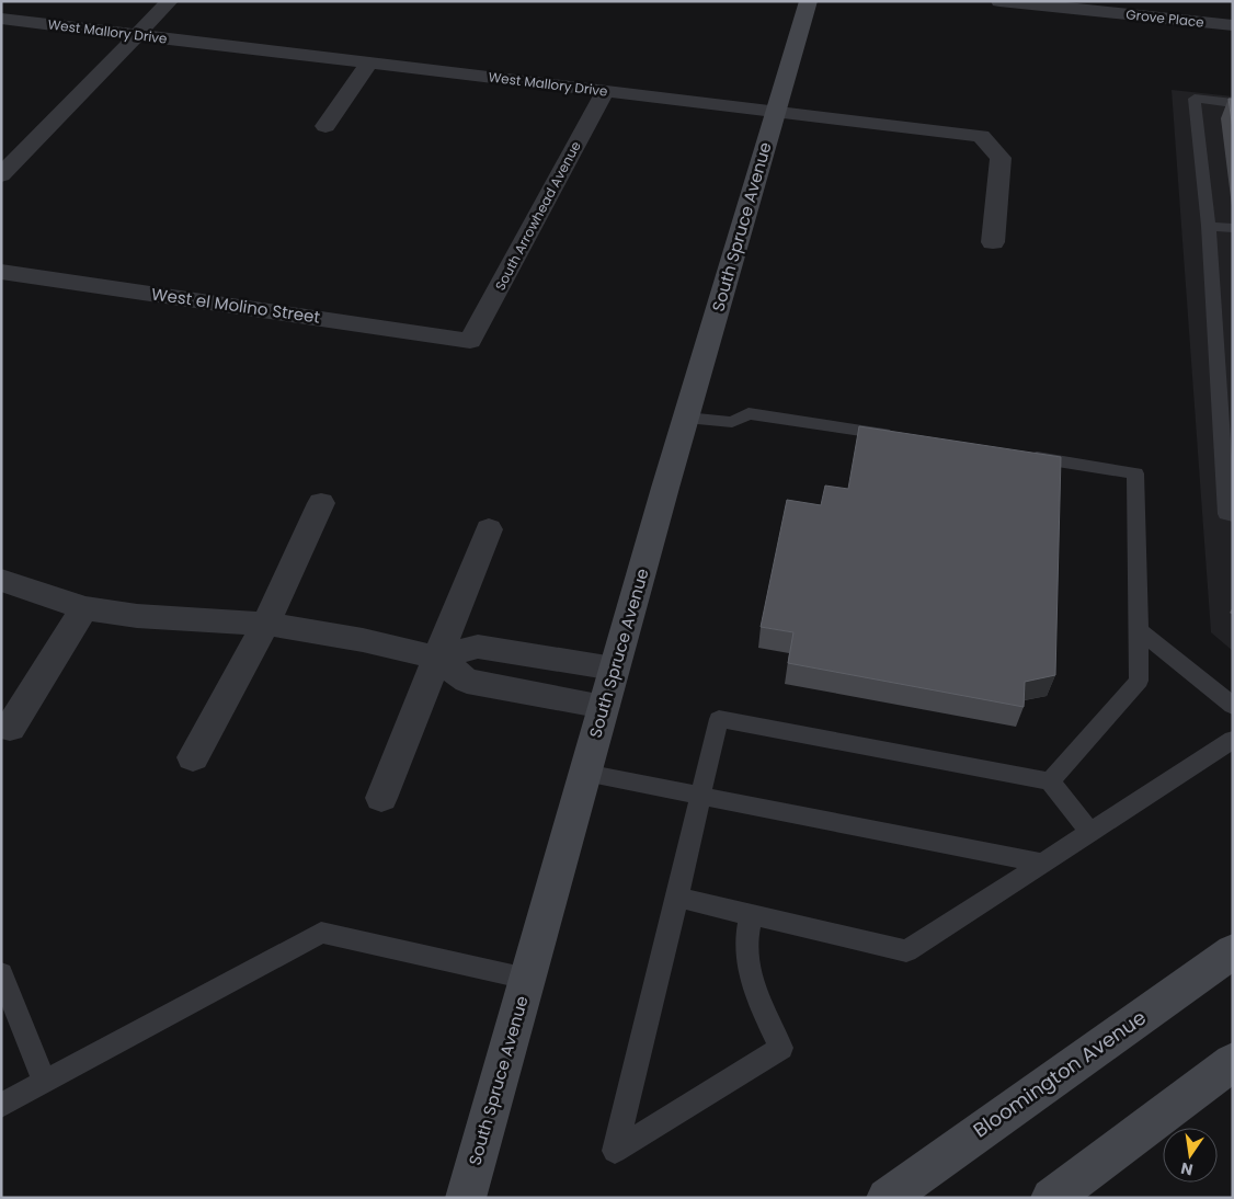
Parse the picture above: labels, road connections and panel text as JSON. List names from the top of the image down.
{
  "streets": {
    "street": [
      "Grove Place",
      "West Mallory Drive",
      "South Arrowhead Avenue",
      "South Spruce Avenue",
      "West el Molino Street",
      "Bloomington Avenue"
    ]
  },
  "crossings": [
    ["West Mallory Drive", "South Arrowhead Avenue"],
    ["West Mallory Drive", "South Spruce Avenue"],
    ["South Arrowhead Avenue", "West el Molino Street"]
  ],
  "north": "bottom"
}
